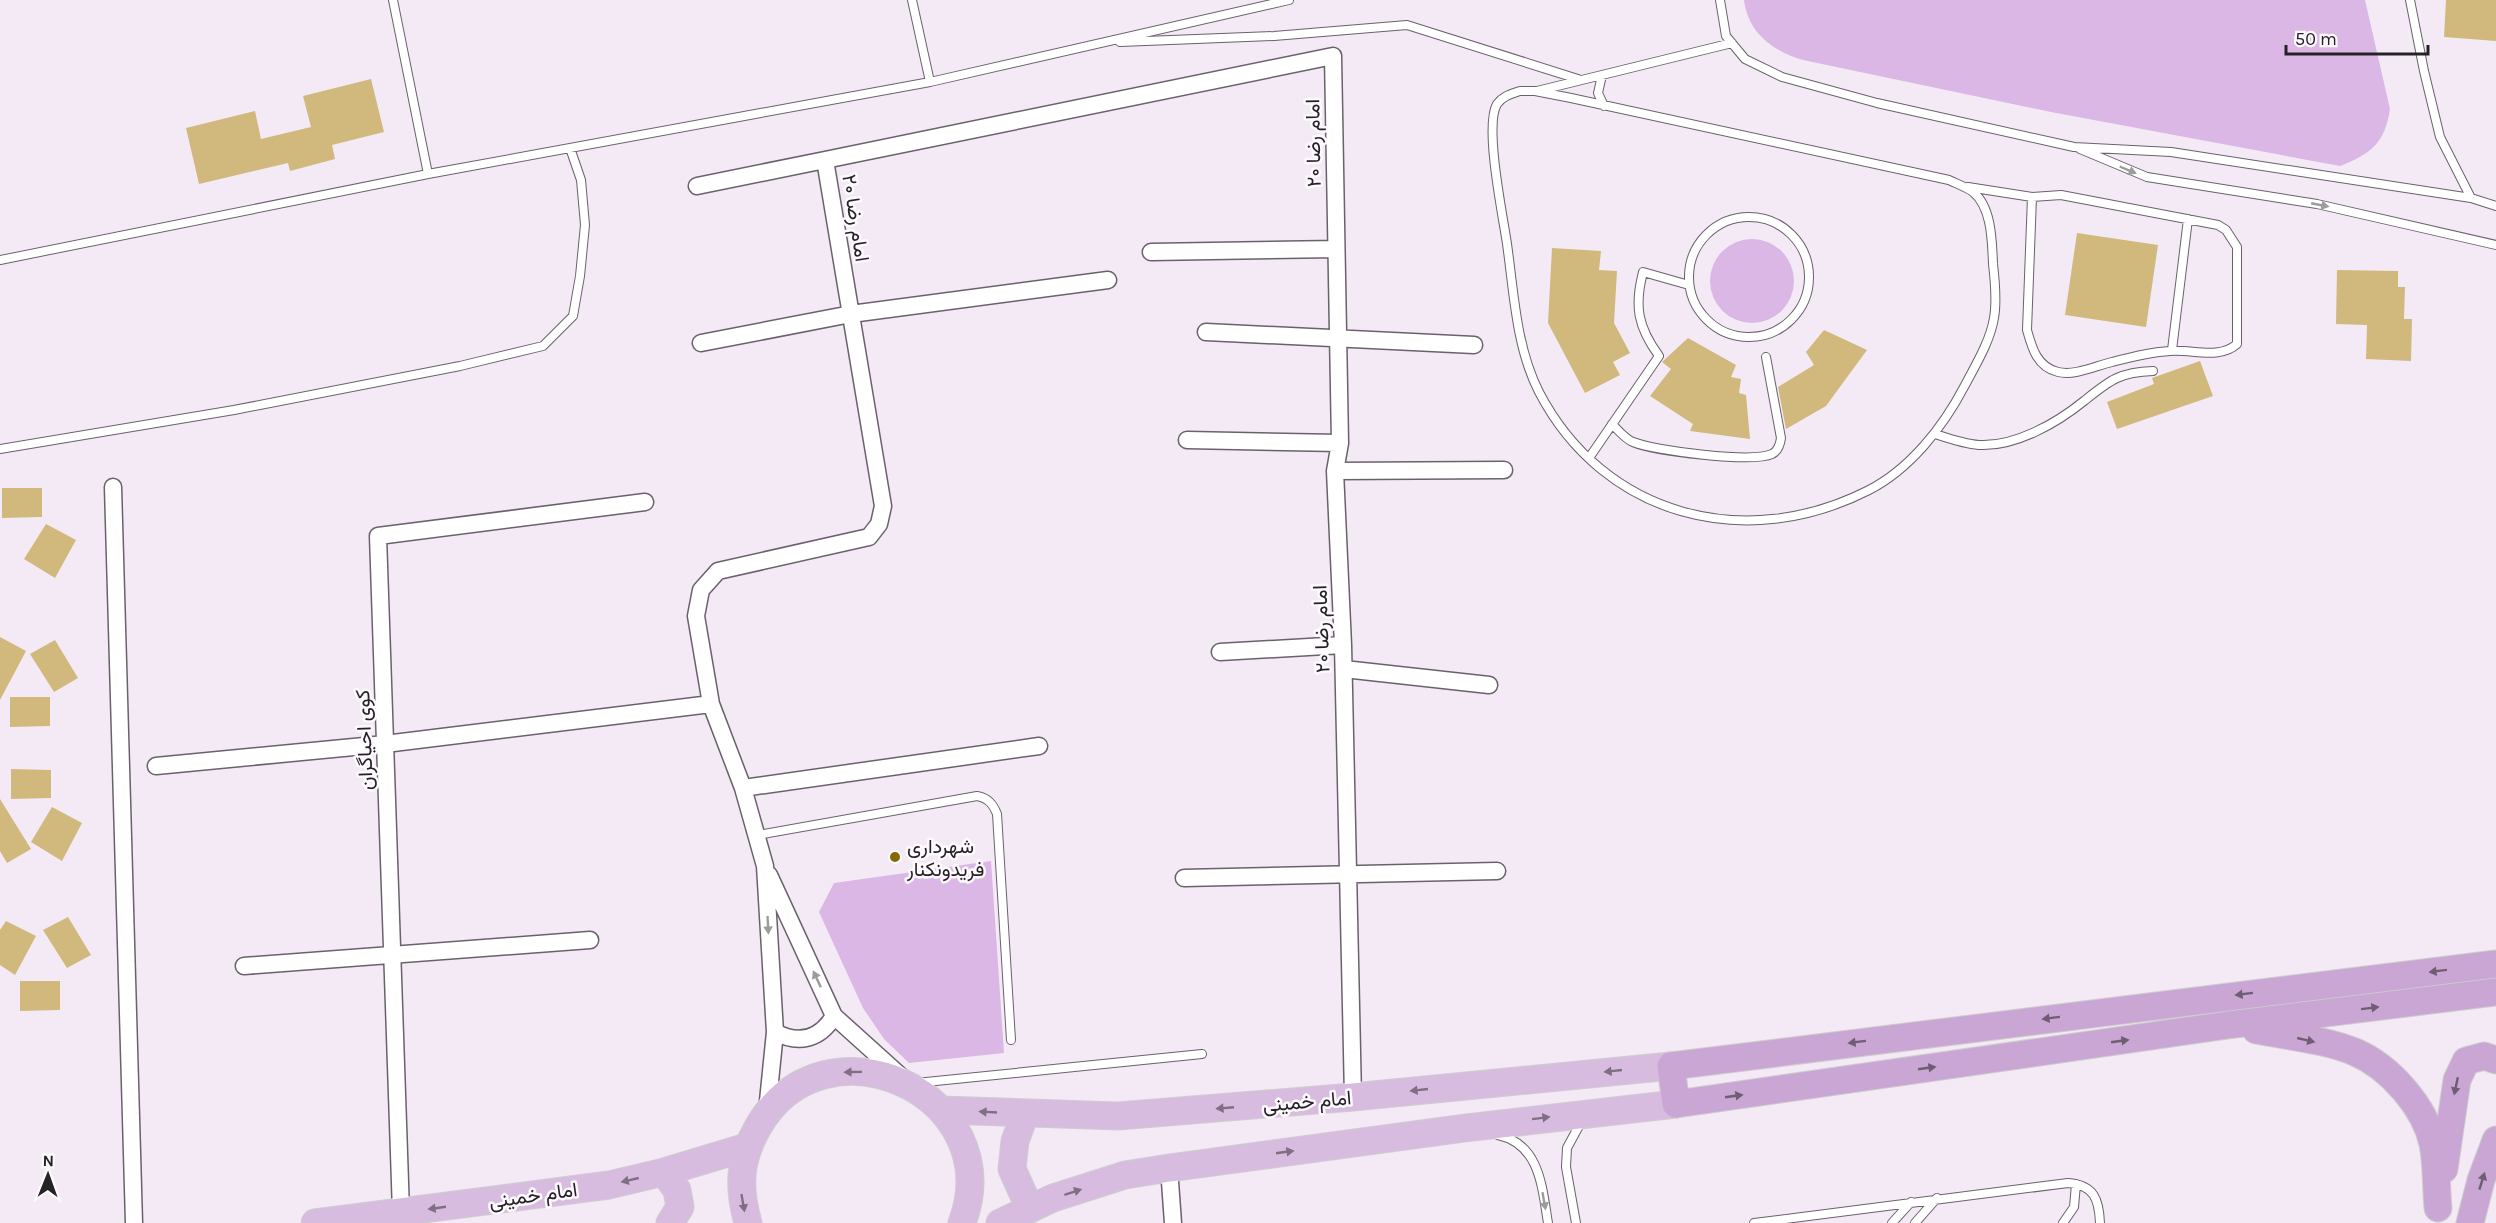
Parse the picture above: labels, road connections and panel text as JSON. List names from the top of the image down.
{
  "streets": {
    "main road": ["امام خمینی"],
    "street": ["امام رضا ۲۰", "کوی احیاگران"]
  },
  "crossings": [
    ["امام رضا ۲۰", "امام خمینی"],
    ["کوی احیاگران", "امام خمینی"]
  ],
  "places": ["شهرداری فریدونکنار"],
  "scale_bar": "50 m",
  "north": "top"
}
